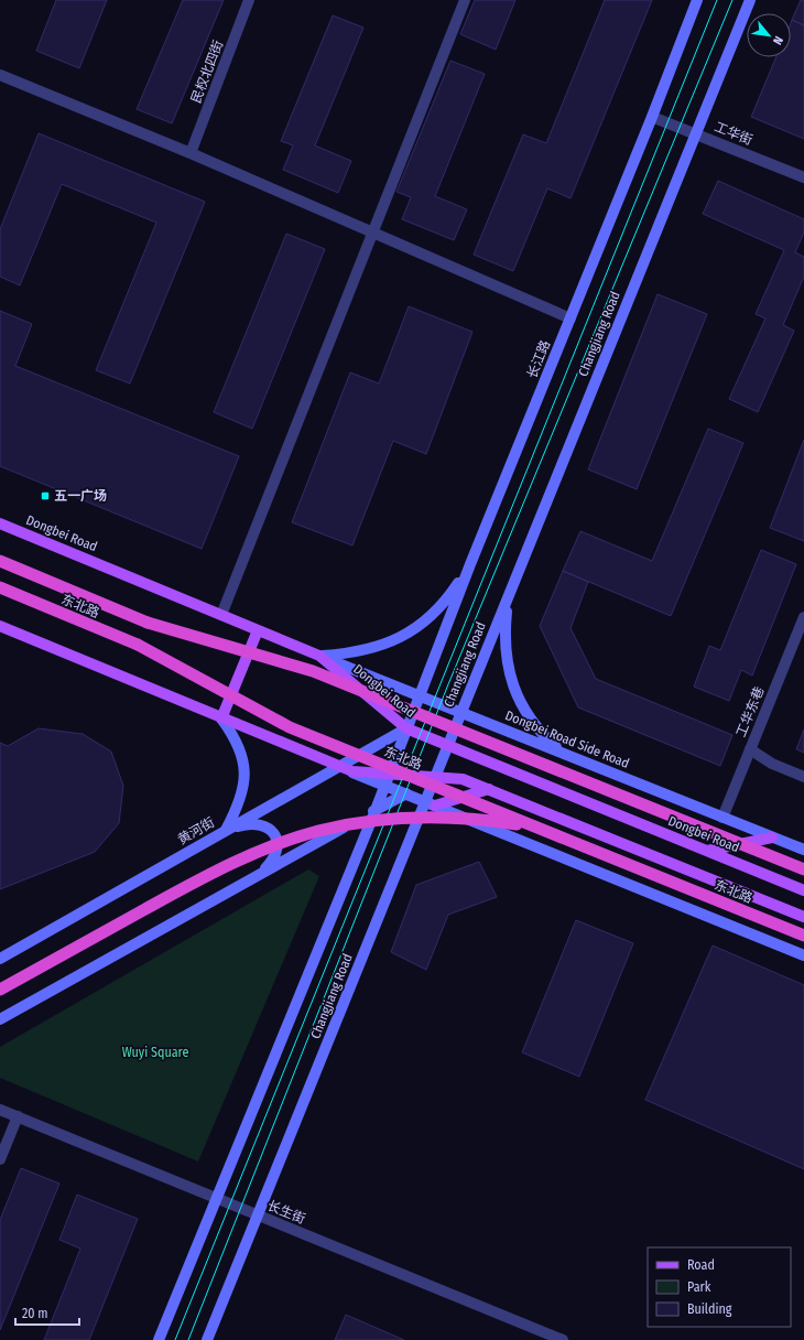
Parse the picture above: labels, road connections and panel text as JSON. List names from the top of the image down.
{
  "streets": {
    "highway": ["东北路"],
    "main road": [
      "Changjiang Road",
      "长江路",
      "Dongbei Road",
      "Dongbei Road Side Road",
      "黄河街"
    ],
    "street": [
      "民权北四街",
      "工华街",
      "工华东巷",
      "长生街"
    ]
  },
  "crossings": [
    ["工华街", "Changjiang Road"],
    ["工华街", "长江路"],
    ["Changjiang Road", "Dongbei Road"],
    ["Changjiang Road", "Dongbei Road Side Road"],
    ["Changjiang Road", "长生街"],
    ["长江路", "Dongbei Road"],
    ["长江路", "Dongbei Road Side Road"],
    ["长江路", "黄河街"],
    ["Dongbei Road", "Dongbei Road Side Road"],
    ["Dongbei Road", "黄河街"],
    ["工华东巷", "Dongbei Road Side Road"]
  ],
  "parks": ["Wuyi Square"],
  "places": {
    "transit": ["五一广场"]
  },
  "legend": ["Road", "Park", "Building"],
  "scale_bar": "20 m",
  "north": "bottom right"
}
